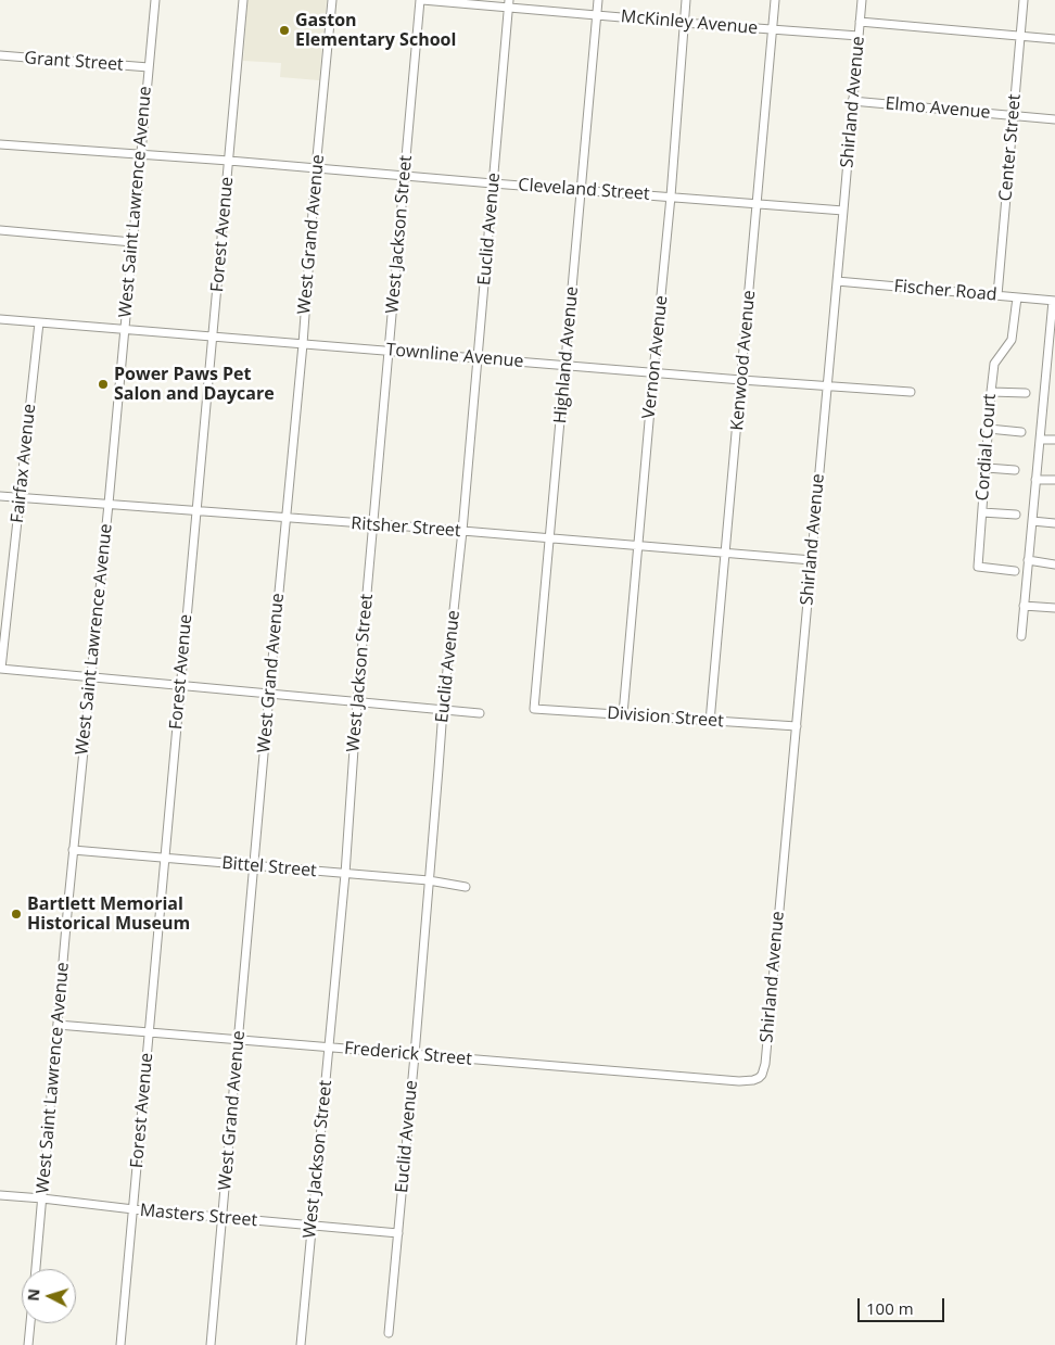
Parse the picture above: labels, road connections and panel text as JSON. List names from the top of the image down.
{
  "streets": {
    "street": [
      "McKinley Avenue",
      "Grant Street",
      "Shirland Avenue",
      "Elmo Avenue",
      "Center Street",
      "Cleveland Street",
      "West Saint Lawrence Avenue",
      "Euclid Avenue",
      "Forest Avenue",
      "West Grand Avenue",
      "West Jackson Street",
      "Fischer Road",
      "Highland Avenue",
      "Townline Avenue",
      "Vernon Avenue",
      "Kenwood Avenue",
      "Cordial Court",
      "Fairfax Avenue",
      "Ritsher Street",
      "Division Street",
      "Bittel Street",
      "Frederick Street",
      "Masters Street"
    ]
  },
  "crossings": [
    ["McKinley Avenue", "Shirland Avenue"],
    ["McKinley Avenue", "Euclid Avenue"],
    ["McKinley Avenue", "West Jackson Street"],
    ["McKinley Avenue", "Highland Avenue"],
    ["McKinley Avenue", "Vernon Avenue"],
    ["McKinley Avenue", "Kenwood Avenue"],
    ["Grant Street", "West Saint Lawrence Avenue"],
    ["Shirland Avenue", "Elmo Avenue"],
    ["Shirland Avenue", "Cleveland Street"],
    ["Shirland Avenue", "Fischer Road"],
    ["Shirland Avenue", "Townline Avenue"],
    ["Shirland Avenue", "Ritsher Street"],
    ["Shirland Avenue", "Division Street"],
    ["Shirland Avenue", "Frederick Street"],
    ["Elmo Avenue", "Center Street"],
    ["Center Street", "Fischer Road"],
    ["Cleveland Street", "West Saint Lawrence Avenue"],
    ["Cleveland Street", "Euclid Avenue"],
    ["Cleveland Street", "Forest Avenue"],
    ["Cleveland Street", "West Grand Avenue"],
    ["Cleveland Street", "West Jackson Street"],
    ["Cleveland Street", "Highland Avenue"],
    ["Cleveland Street", "Vernon Avenue"],
    ["Cleveland Street", "Kenwood Avenue"],
    ["West Saint Lawrence Avenue", "Townline Avenue"],
    ["West Saint Lawrence Avenue", "Ritsher Street"],
    ["West Saint Lawrence Avenue", "Bittel Street"],
    ["West Saint Lawrence Avenue", "Frederick Street"],
    ["West Saint Lawrence Avenue", "Masters Street"],
    ["Euclid Avenue", "Townline Avenue"],
    ["Euclid Avenue", "Ritsher Street"],
    ["Euclid Avenue", "Bittel Street"],
    ["Euclid Avenue", "Frederick Street"],
    ["Euclid Avenue", "Masters Street"],
    ["Forest Avenue", "Townline Avenue"],
    ["Forest Avenue", "Ritsher Street"],
    ["Forest Avenue", "Bittel Street"],
    ["Forest Avenue", "Frederick Street"],
    ["Forest Avenue", "Masters Street"],
    ["West Grand Avenue", "Townline Avenue"],
    ["West Grand Avenue", "Ritsher Street"],
    ["West Grand Avenue", "Bittel Street"],
    ["West Grand Avenue", "Frederick Street"],
    ["West Grand Avenue", "Masters Street"],
    ["West Jackson Street", "Townline Avenue"],
    ["West Jackson Street", "Ritsher Street"],
    ["West Jackson Street", "Bittel Street"],
    ["West Jackson Street", "Frederick Street"],
    ["West Jackson Street", "Masters Street"],
    ["Fischer Road", "Cordial Court"],
    ["Highland Avenue", "Townline Avenue"],
    ["Highland Avenue", "Ritsher Street"],
    ["Highland Avenue", "Division Street"],
    ["Townline Avenue", "Vernon Avenue"],
    ["Townline Avenue", "Kenwood Avenue"],
    ["Townline Avenue", "Fairfax Avenue"],
    ["Vernon Avenue", "Ritsher Street"],
    ["Vernon Avenue", "Division Street"],
    ["Kenwood Avenue", "Ritsher Street"],
    ["Kenwood Avenue", "Division Street"],
    ["Fairfax Avenue", "Ritsher Street"]
  ],
  "places": ["Gaston Elementary School", "Power Paws Pet Salon and Daycare", "Bartlett Memorial Historical Museum"],
  "scale_bar": "100 m",
  "north": "left"
}
